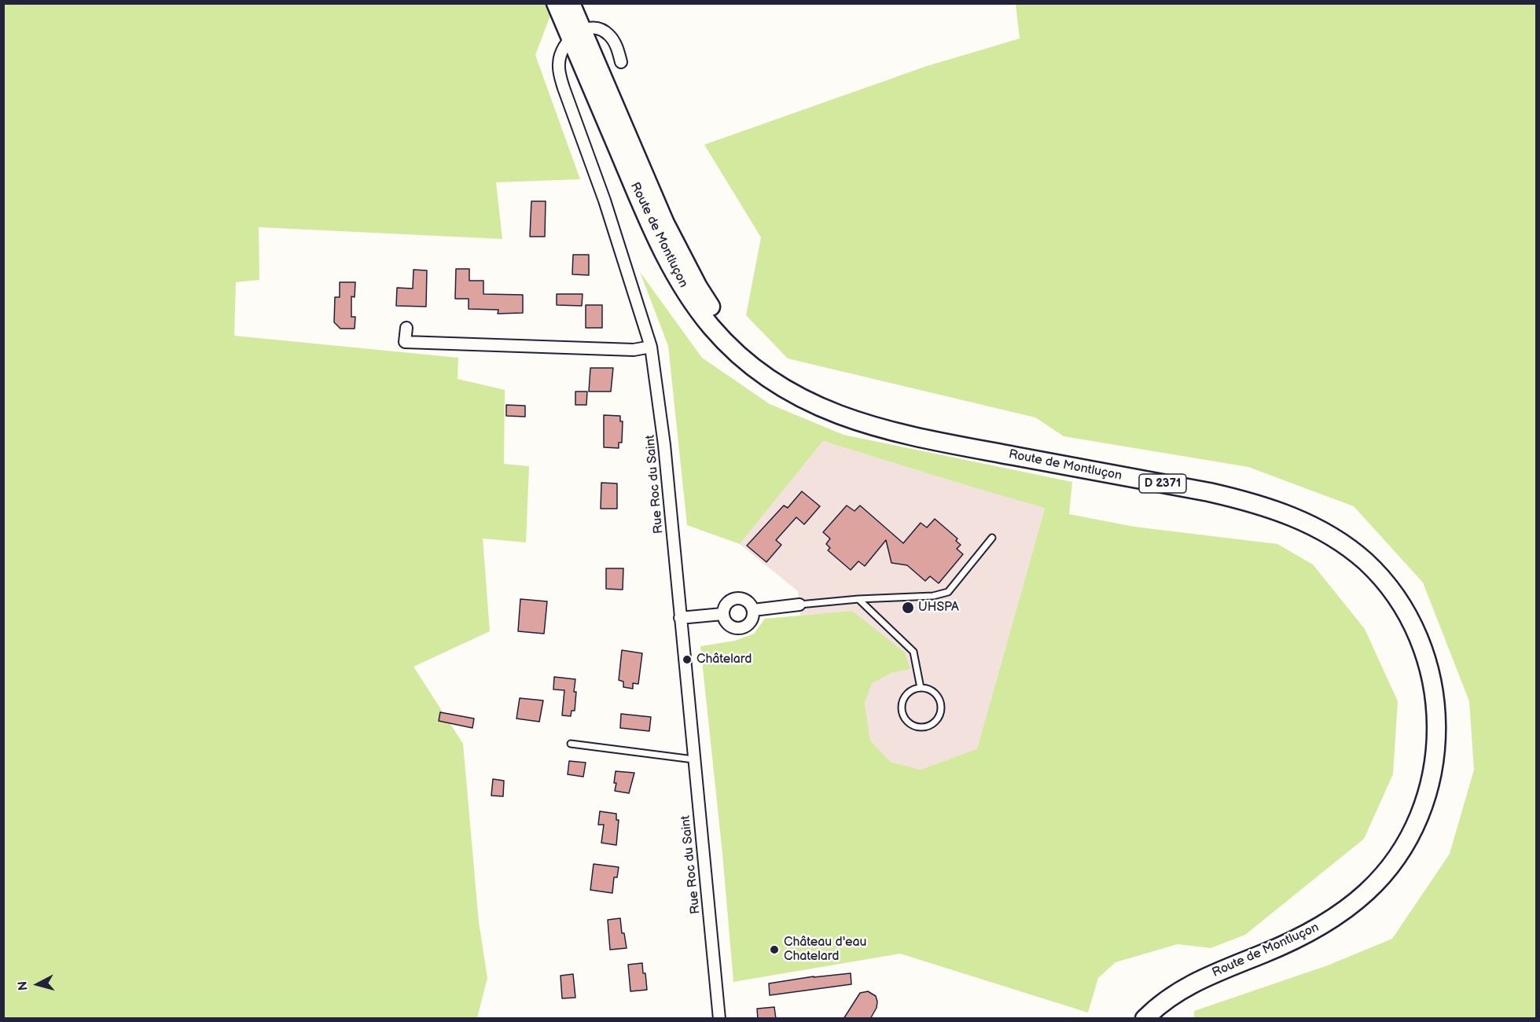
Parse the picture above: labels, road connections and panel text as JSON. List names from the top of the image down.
{
  "streets": {
    "main road": ["Route de Montluçon", "D 2371"],
    "street": ["Rue Roc du Saint"]
  },
  "crossings": [
    ["Route de Montluçon", "Rue Roc du Saint"]
  ],
  "places": ["UHSPA", "Châtelard", "Château d'eau Chatelard"],
  "north": "left"
}
